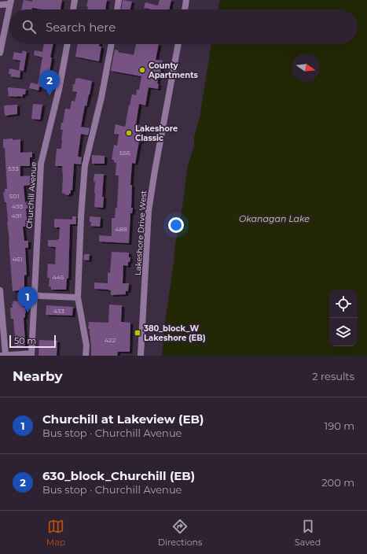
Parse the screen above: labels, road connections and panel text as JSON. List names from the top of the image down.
{
  "streets": {
    "street": ["Churchill Avenue", "Lakeshore Drive West"]
  },
  "water": ["Okanagan Lake"],
  "places": {
    "other": ["County Apartments", "Lakeshore Classic"],
    "transit": ["380_block_W Lakeshore (EB)"]
  },
  "house_numbers": [
    "556",
    "533",
    "501",
    "493",
    "491",
    "488",
    "461",
    "445",
    "433",
    "422"
  ],
  "scale_bar": "50 m",
  "north": "right",
  "page": {
    "search": "Search here",
    "pins": ["2", "1"],
    "scale": "50 m",
    "heading": ["Nearby", "2 results"],
    "list": [
      {
        "mark": "1",
        "name": "Churchill at Lakeview (EB)",
        "note": "Bus stop · Churchill Avenue",
        "value": "190 m"
      },
      {
        "mark": "2",
        "name": "630_block_Churchill (EB)",
        "note": "Bus stop · Churchill Avenue",
        "value": "200 m"
      }
    ],
    "nav": ["Map", "Directions", "Saved"]
  }
}
